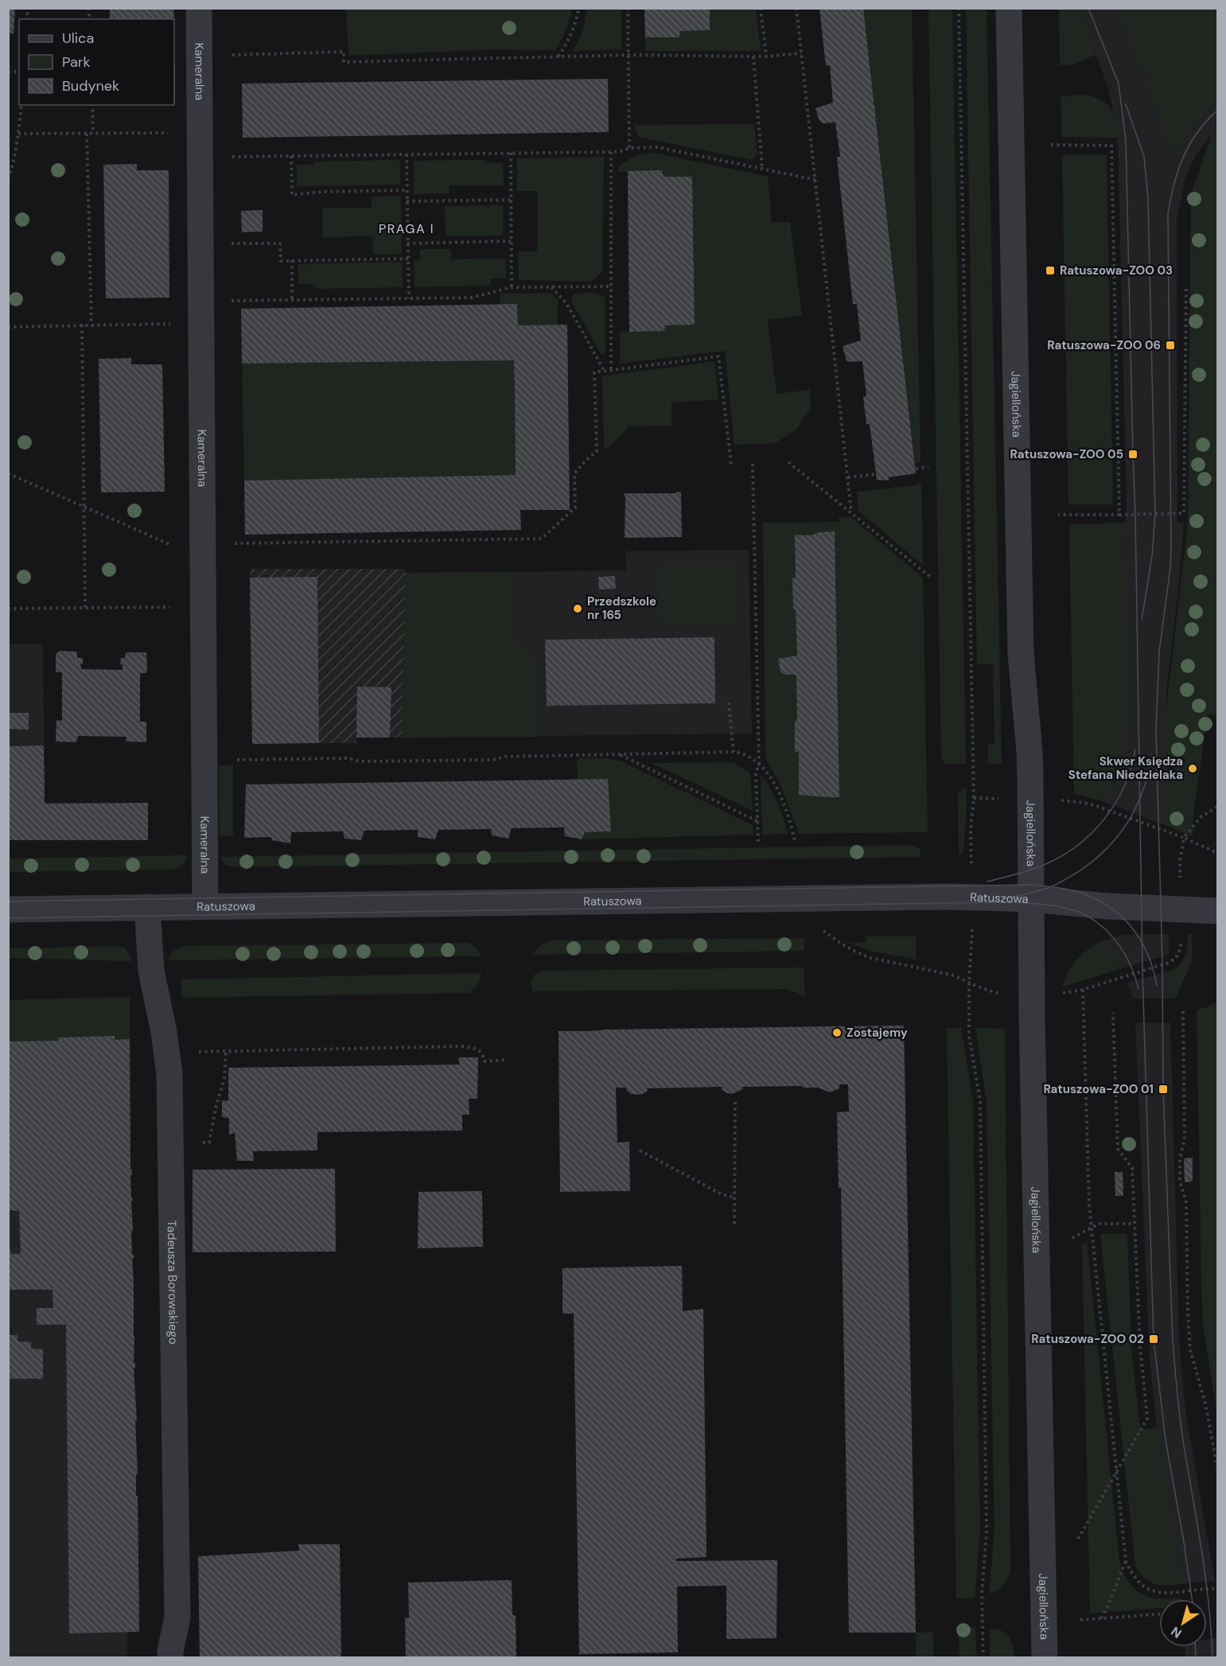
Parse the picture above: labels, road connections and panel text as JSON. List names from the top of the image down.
{
  "streets": {
    "street": [
      "Kameralna",
      "Jagiellońska",
      "Ratuszowa",
      "Tadeusza Borowskiego"
    ]
  },
  "crossings": [
    ["Kameralna", "Ratuszowa"],
    ["Jagiellońska", "Ratuszowa"],
    ["Ratuszowa", "Tadeusza Borowskiego"]
  ],
  "districts": ["PRAGA I"],
  "places": {
    "transit": [
      "Ratuszowa-ZOO 03",
      "Ratuszowa-ZOO 06",
      "Ratuszowa-ZOO 05",
      "Ratuszowa-ZOO 01",
      "Ratuszowa-ZOO 02"
    ],
    "other": ["Przedszkole nr 165", "Skwer Księdza Stefana Niedzielaka", "Zostajemy"]
  },
  "legend": ["Ulica", "Park", "Budynek"],
  "north": "bottom left"
}
